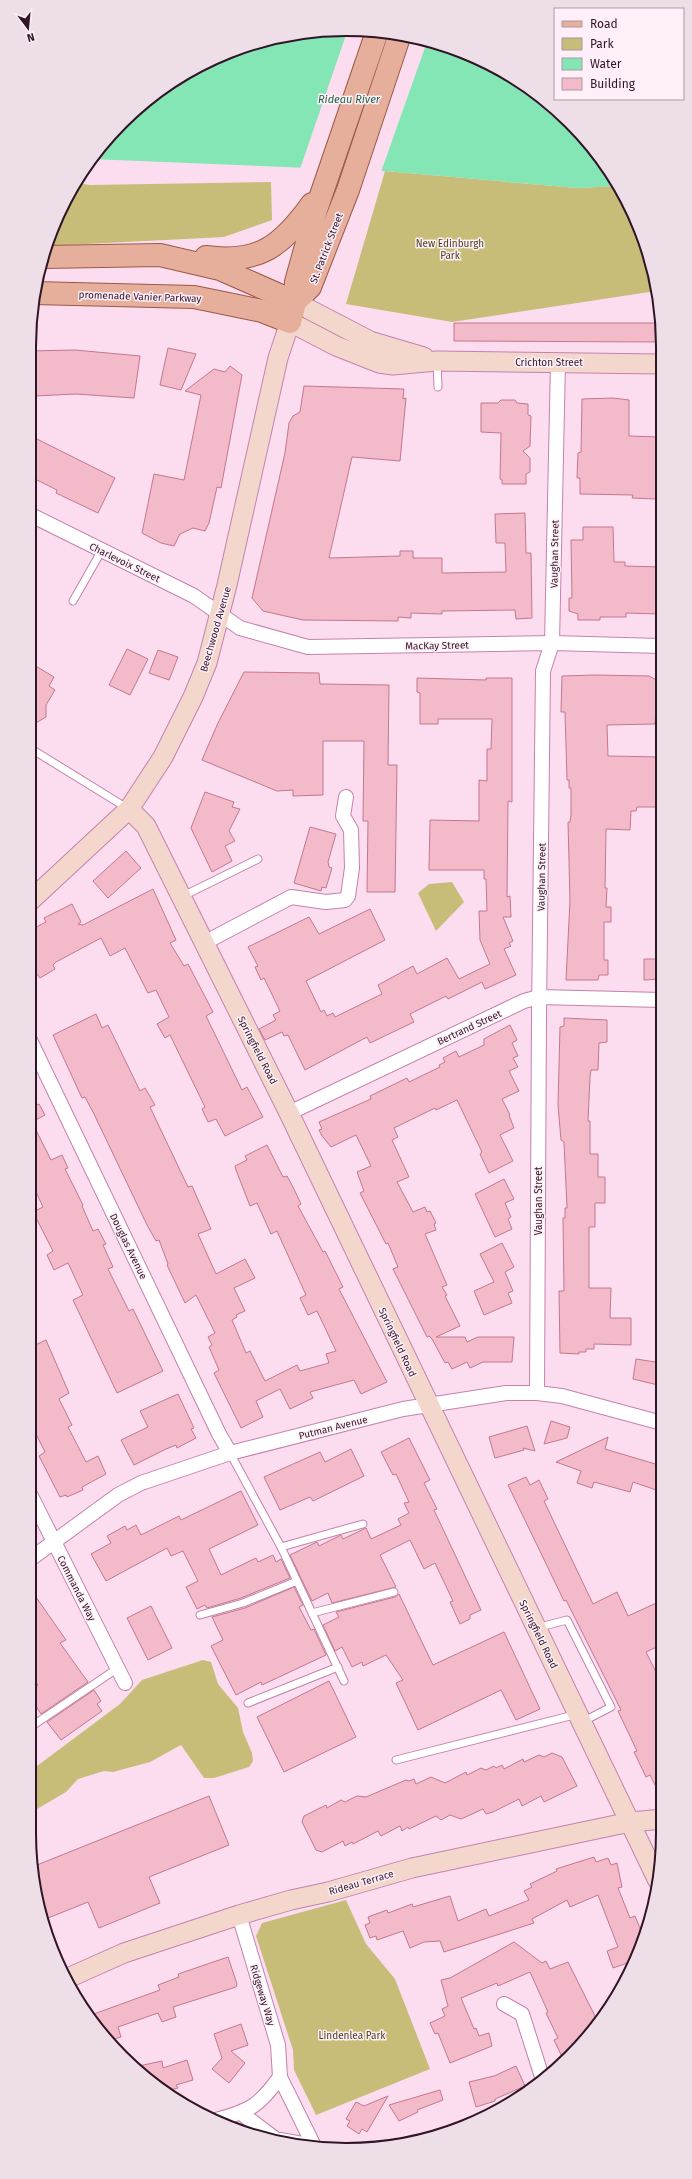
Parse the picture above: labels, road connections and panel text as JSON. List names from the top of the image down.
{
  "streets": {
    "main road": ["St. Patrick Street", "promenade Vanier Parkway"],
    "street": [
      "Crichton Street",
      "Vaughan Street",
      "Charlevoix Street",
      "Beechwood Avenue",
      "MacKay Street",
      "Bertrand Street",
      "Springfield Road",
      "Douglas Avenue",
      "Putman Avenue",
      "Commanda Way",
      "Rideau Terrace",
      "Ridgeway Way"
    ]
  },
  "crossings": [
    ["St. Patrick Street", "promenade Vanier Parkway"],
    ["St. Patrick Street", "Crichton Street"],
    ["St. Patrick Street", "Beechwood Avenue"],
    ["promenade Vanier Parkway", "Crichton Street"],
    ["promenade Vanier Parkway", "Beechwood Avenue"],
    ["Crichton Street", "Vaughan Street"],
    ["Crichton Street", "Beechwood Avenue"],
    ["Vaughan Street", "MacKay Street"],
    ["Vaughan Street", "Bertrand Street"],
    ["Vaughan Street", "Putman Avenue"],
    ["Charlevoix Street", "Beechwood Avenue"],
    ["Charlevoix Street", "MacKay Street"],
    ["Beechwood Avenue", "MacKay Street"],
    ["Beechwood Avenue", "Springfield Road"],
    ["Bertrand Street", "Springfield Road"],
    ["Springfield Road", "Putman Avenue"],
    ["Springfield Road", "Rideau Terrace"],
    ["Douglas Avenue", "Putman Avenue"],
    ["Putman Avenue", "Commanda Way"],
    ["Rideau Terrace", "Ridgeway Way"]
  ],
  "water": ["Rideau River"],
  "parks": ["New Edinburgh Park", "Lindenlea Park"],
  "legend": [
    "Road",
    "Park",
    "Water",
    "Building"
  ],
  "north": "bottom"
}
